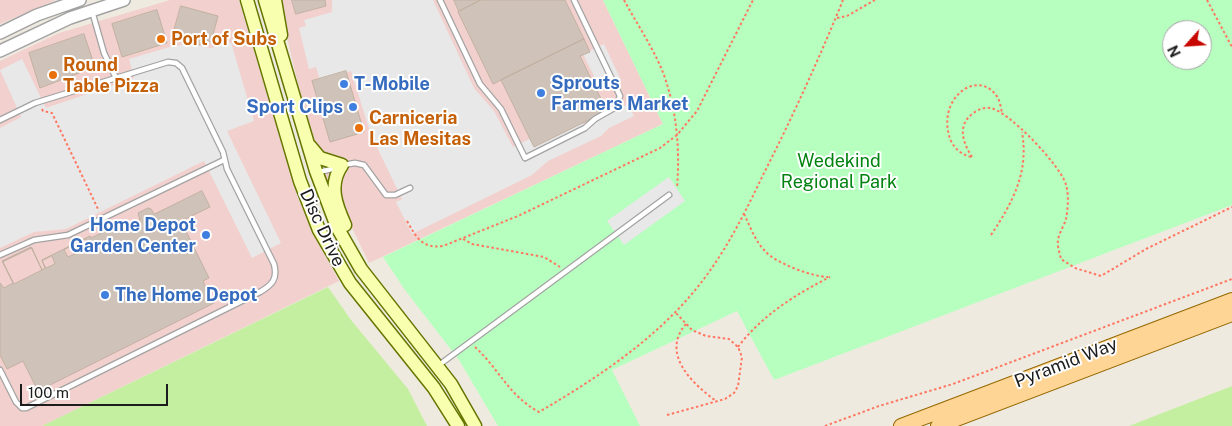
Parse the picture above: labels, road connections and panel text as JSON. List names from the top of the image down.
{
  "streets": {
    "main road": ["Disc Drive", "Pyramid Way"]
  },
  "parks": ["Wedekind Regional Park"],
  "places": [
    "Port of Subs",
    "Round Table Pizza",
    "T-Mobile",
    "Sprouts Farmers Market",
    "Sport Clips",
    "Carniceria Las Mesitas",
    "Home Depot Garden Center",
    "The Home Depot"
  ],
  "scale_bar": "100 m",
  "north": "bottom left"
}
